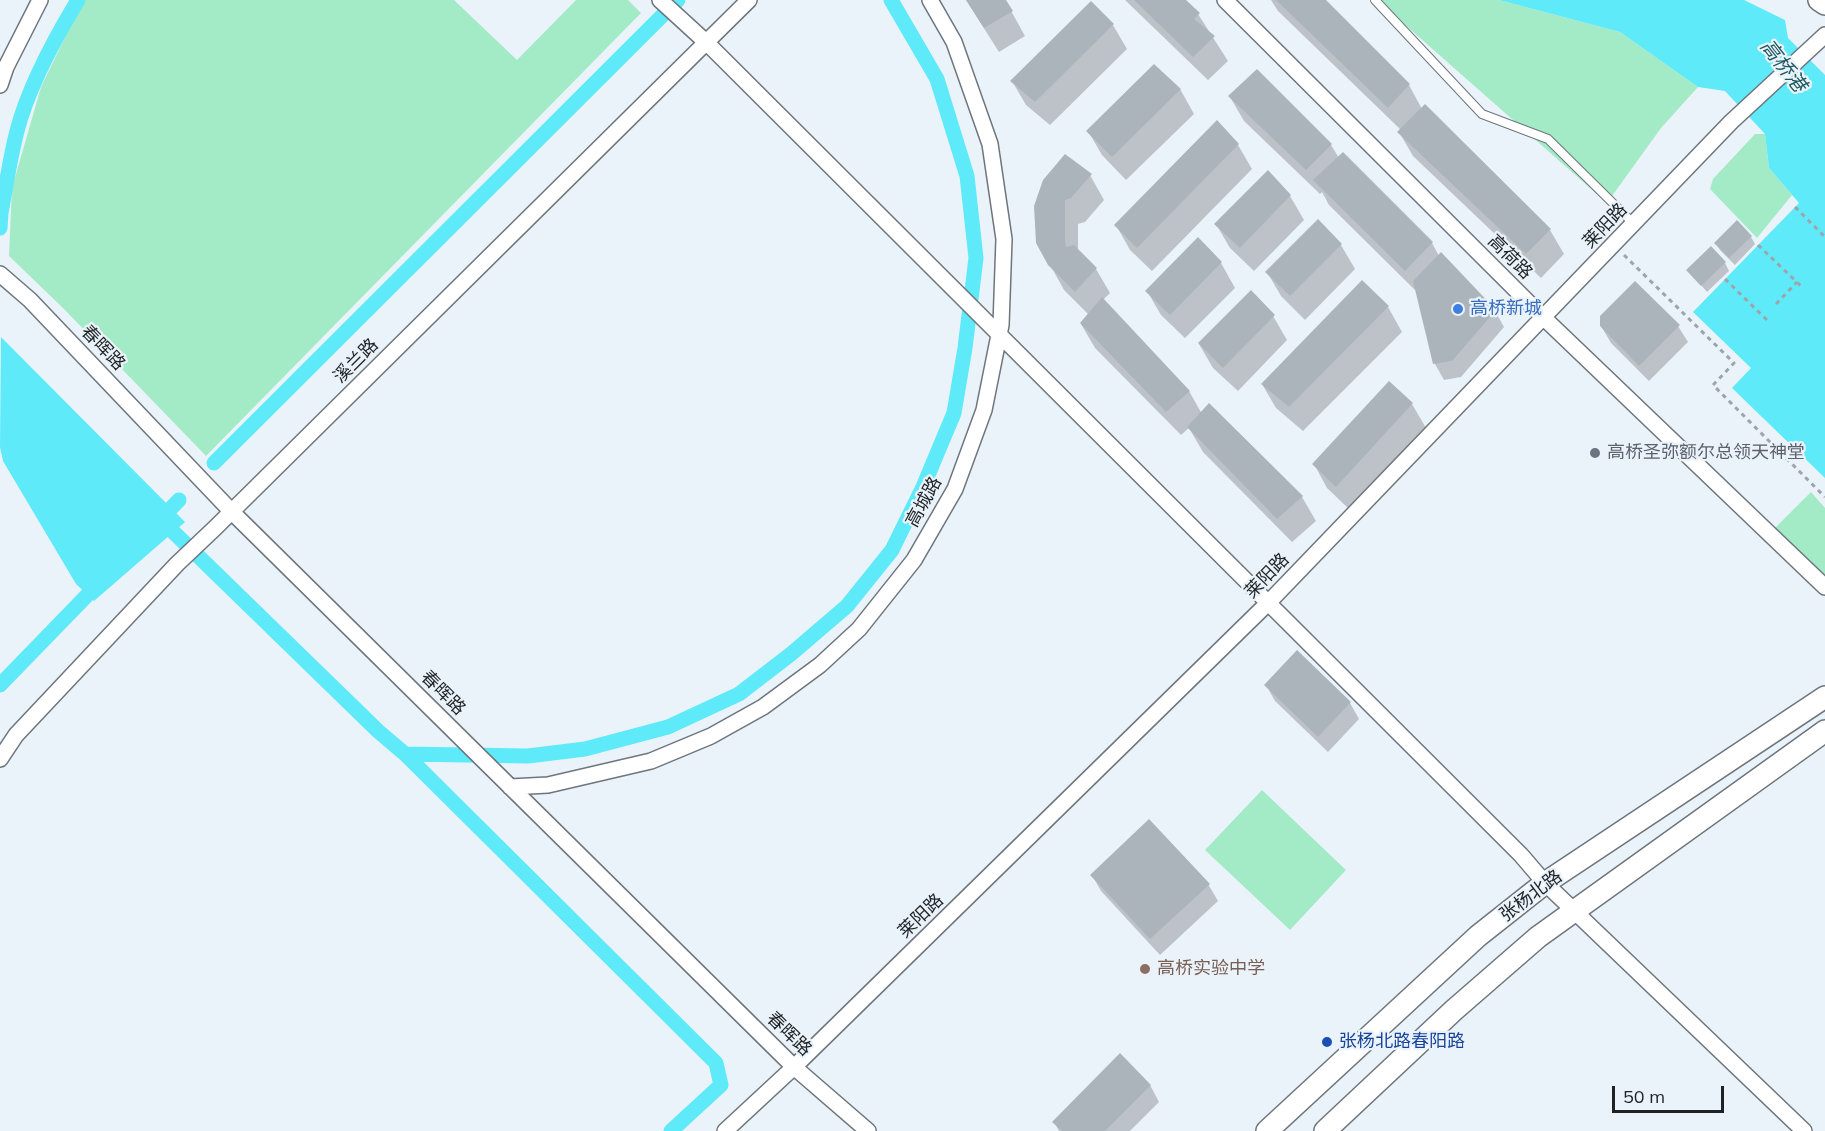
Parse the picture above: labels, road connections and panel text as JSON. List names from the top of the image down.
{
  "streets": {
    "main road": ["张杨北路"],
    "street": [
      "莱阳路",
      "高荷路",
      "春晖路",
      "溪兰路",
      "高城路"
    ]
  },
  "crossings": [
    ["莱阳路", "高荷路"],
    ["莱阳路", "春晖路"],
    ["春晖路", "溪兰路"],
    ["春晖路", "高城路"]
  ],
  "water": ["高桥港"],
  "places": [
    "高桥新城",
    "高桥圣弥额尔总领天神堂",
    "高桥实验中学",
    "张杨北路春阳路"
  ],
  "scale_bar": "50 m"
}
